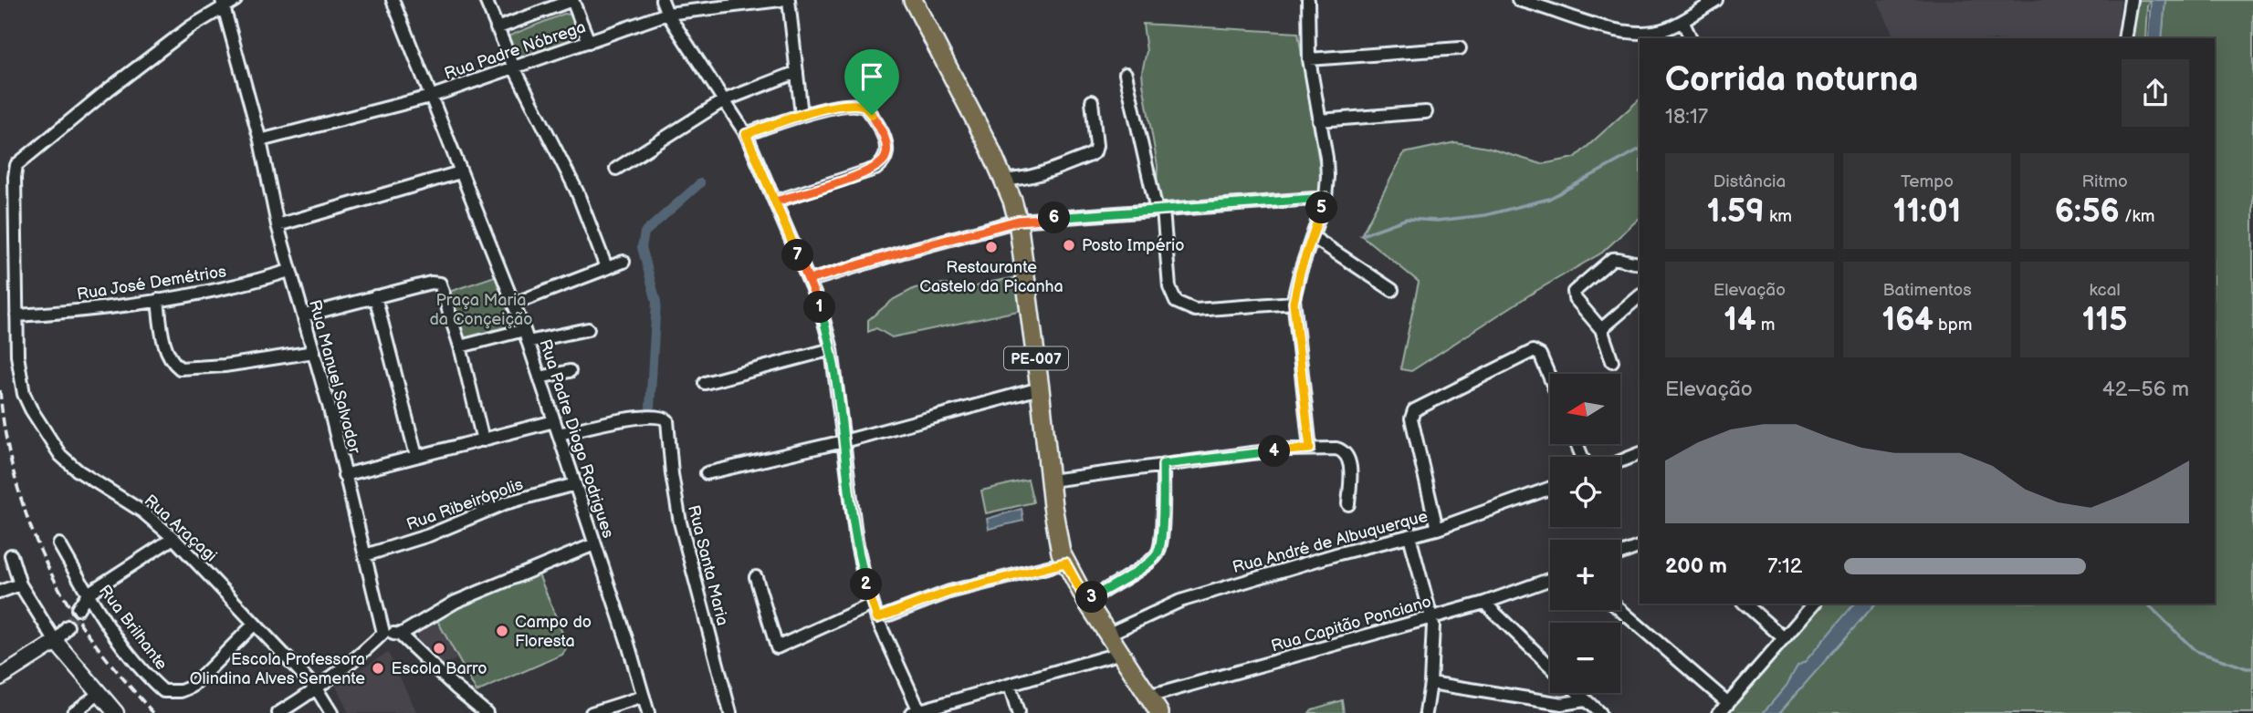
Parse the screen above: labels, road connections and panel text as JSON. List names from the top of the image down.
{
  "streets": {
    "main road": ["PE-007"],
    "street": [
      "Rua Padre Nóbrega",
      "Rua José Demétrios",
      "Rua Manuel Salvador",
      "Rua Padre Diogo Rodrigues",
      "Rua Ribeirópolis",
      "Rua Araçagi",
      "Rua André de Albuquerque",
      "Rua Santa Maria",
      "Rua Capitão Ponciano",
      "Rua Brilhante"
    ]
  },
  "crossings": [
    ["Rua Padre Nóbrega", "Rua Manuel Salvador"],
    ["Rua Padre Nóbrega", "Rua Padre Diogo Rodrigues"],
    ["Rua José Demétrios", "Rua Manuel Salvador"],
    ["Rua José Demétrios", "Rua Araçagi"],
    ["PE-007", "Rua André de Albuquerque"],
    ["PE-007", "Rua Capitão Ponciano"],
    ["Rua Manuel Salvador", "Rua Ribeirópolis"],
    ["Rua Manuel Salvador", "Rua Araçagi"],
    ["Rua Padre Diogo Rodrigues", "Rua Ribeirópolis"],
    ["Rua Padre Diogo Rodrigues", "Rua Santa Maria"],
    ["Rua Araçagi", "Rua Brilhante"]
  ],
  "parks": ["Praça Maria da Conçeição"],
  "places": [
    "Posto Império",
    "Restaurante Castelo da Picanha",
    "Campo do Floresta",
    "Escola Barro",
    "Escola Professora Olindina Alves Semente"
  ],
  "north": "left",
  "page": {
    "heading": ["Corrida noturna", "18:17"],
    "stats": [
      ["Distância", "1.59 km"],
      ["Tempo", "11:01"],
      ["Ritmo", "6:56 /km"],
      ["Elevação", "14 m"],
      ["Batimentos", "164 bpm"],
      ["kcal", "115"]
    ],
    "pins": [
      "5",
      "6",
      "7",
      "1",
      "4",
      "2",
      "3"
    ],
    "chart": ["Elevação", "42–56 m"],
    "map_buttons": ["+", "−"],
    "list": [
      {
        "name": "200 m",
        "note": "7:12"
      }
    ]
  }
}
